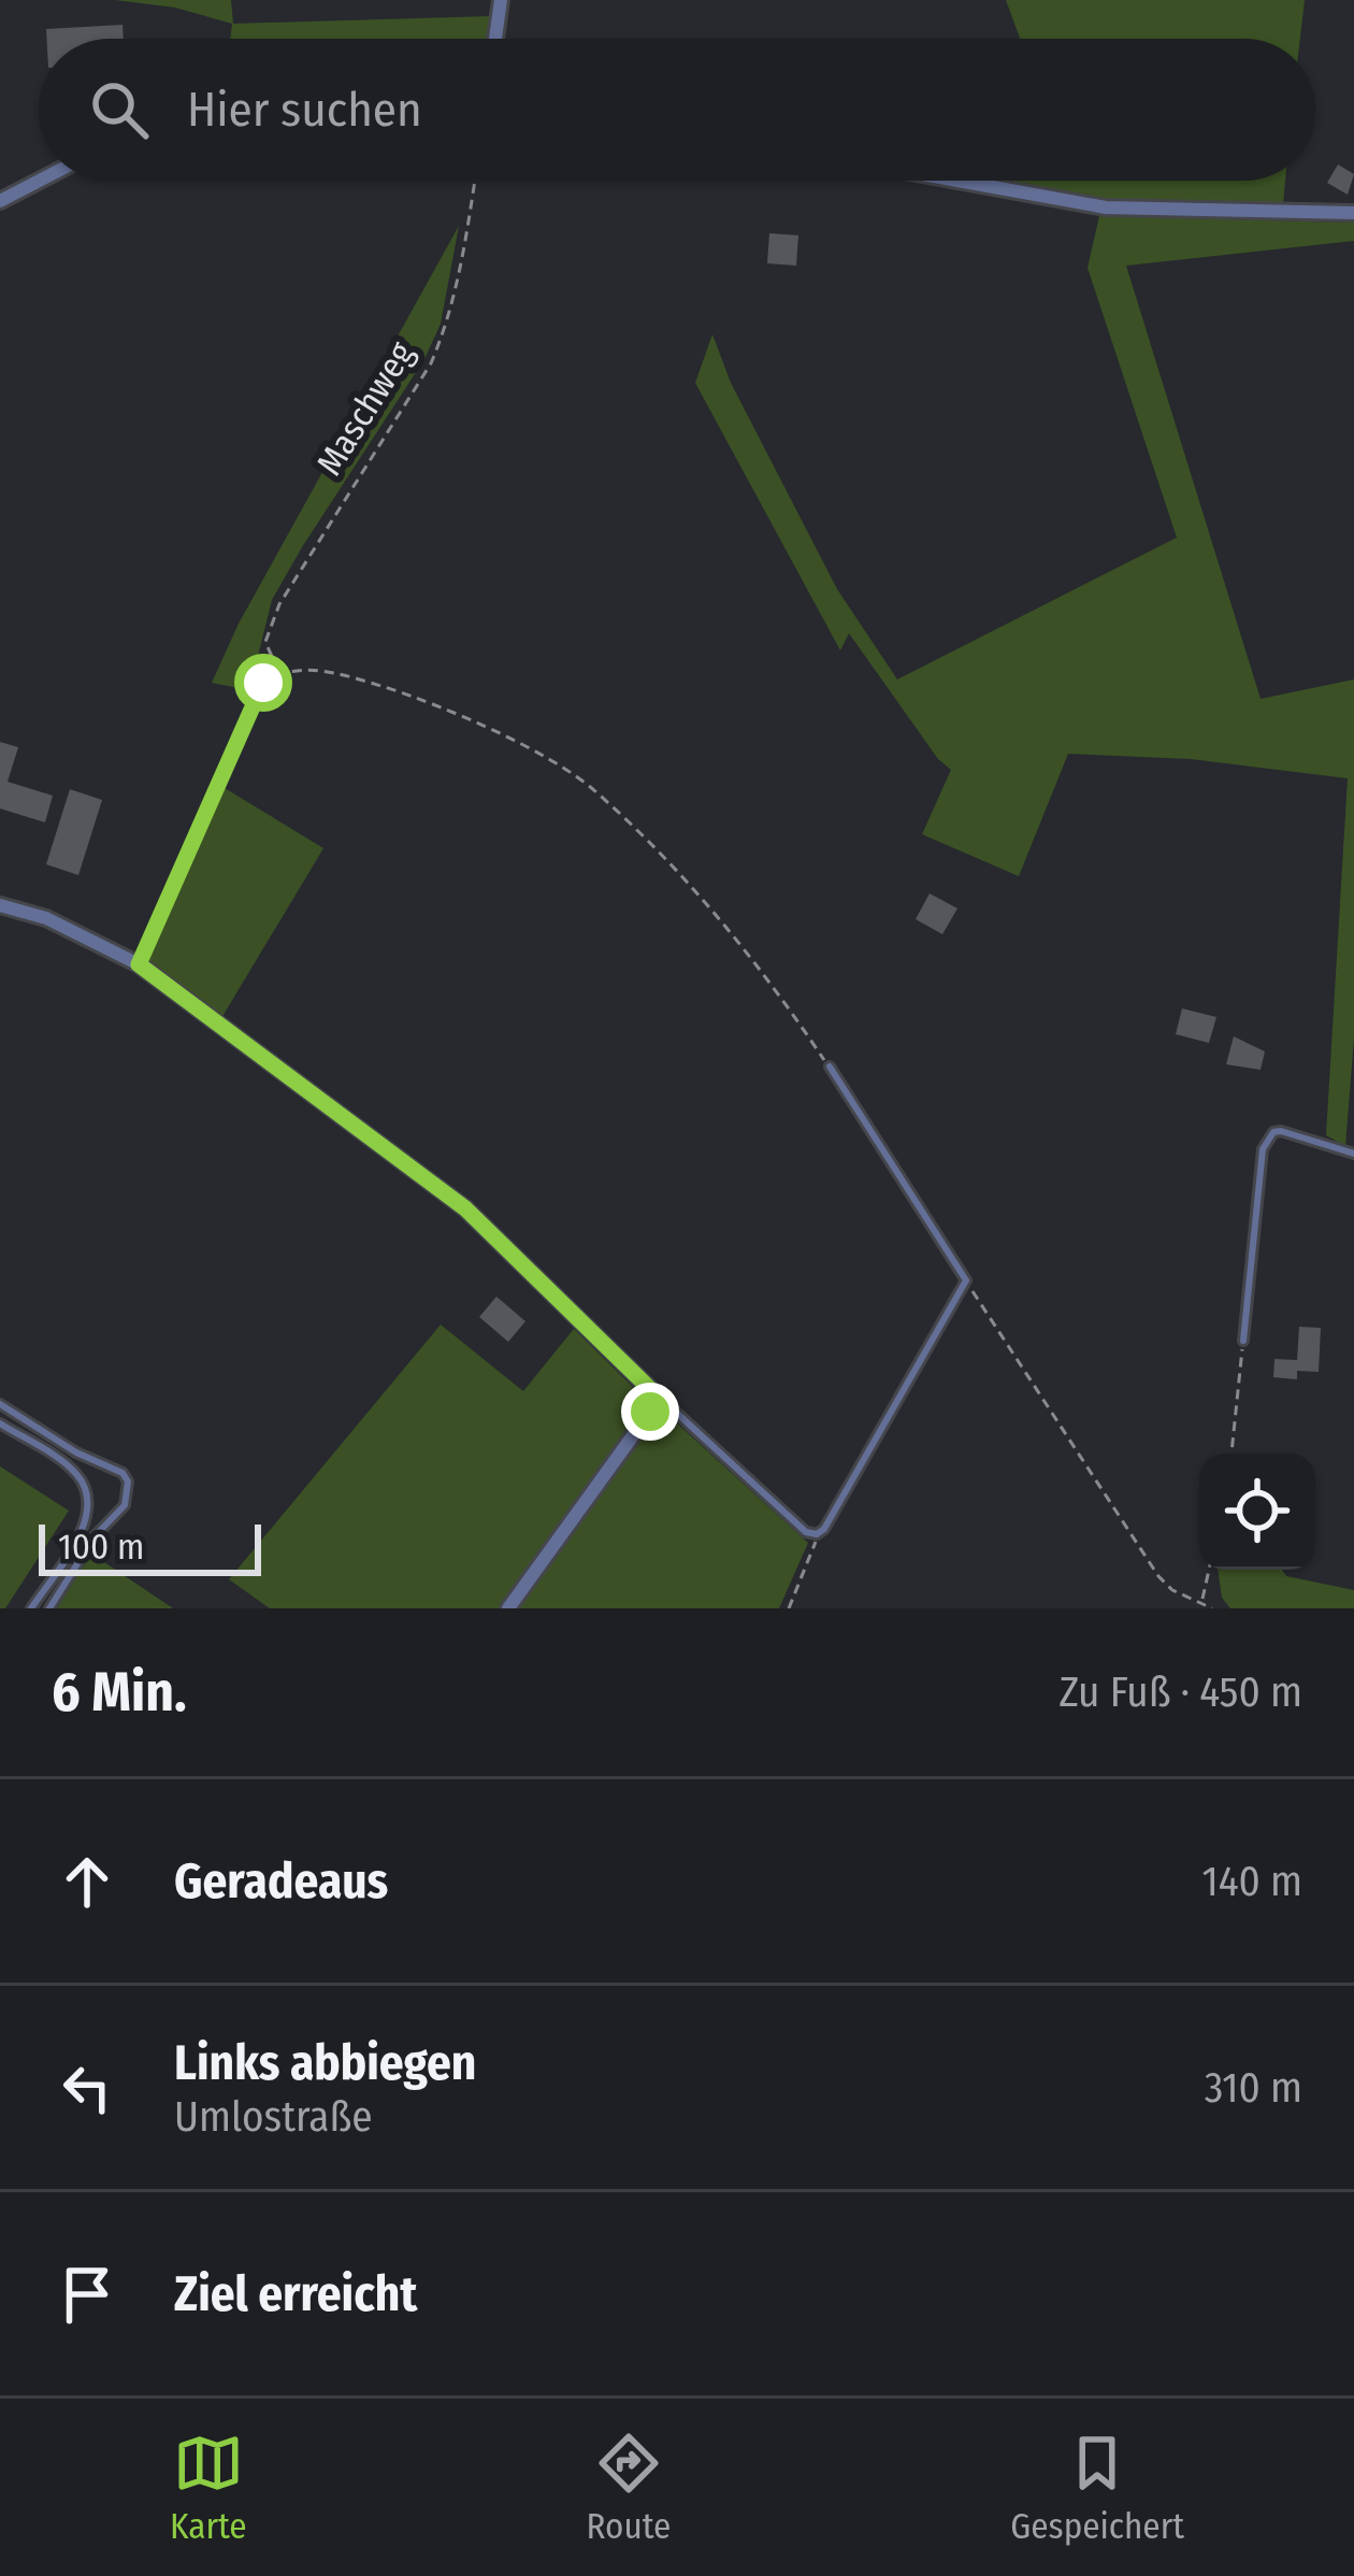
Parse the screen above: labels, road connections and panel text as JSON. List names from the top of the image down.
{
  "streets": {
    "path": ["Maschweg"]
  },
  "scale_bar": "100 m",
  "page": {
    "search": "Hier suchen",
    "scale": "100 m",
    "heading": ["6 Min.", "Zu Fuß · 450 m"],
    "list": [
      ["Geradeaus", "140 m"],
      ["Links abbiegen", "Umlostraße", "310 m"],
      "Ziel erreicht"
    ],
    "nav": ["Karte", "Route", "Gespeichert"]
  }
}
